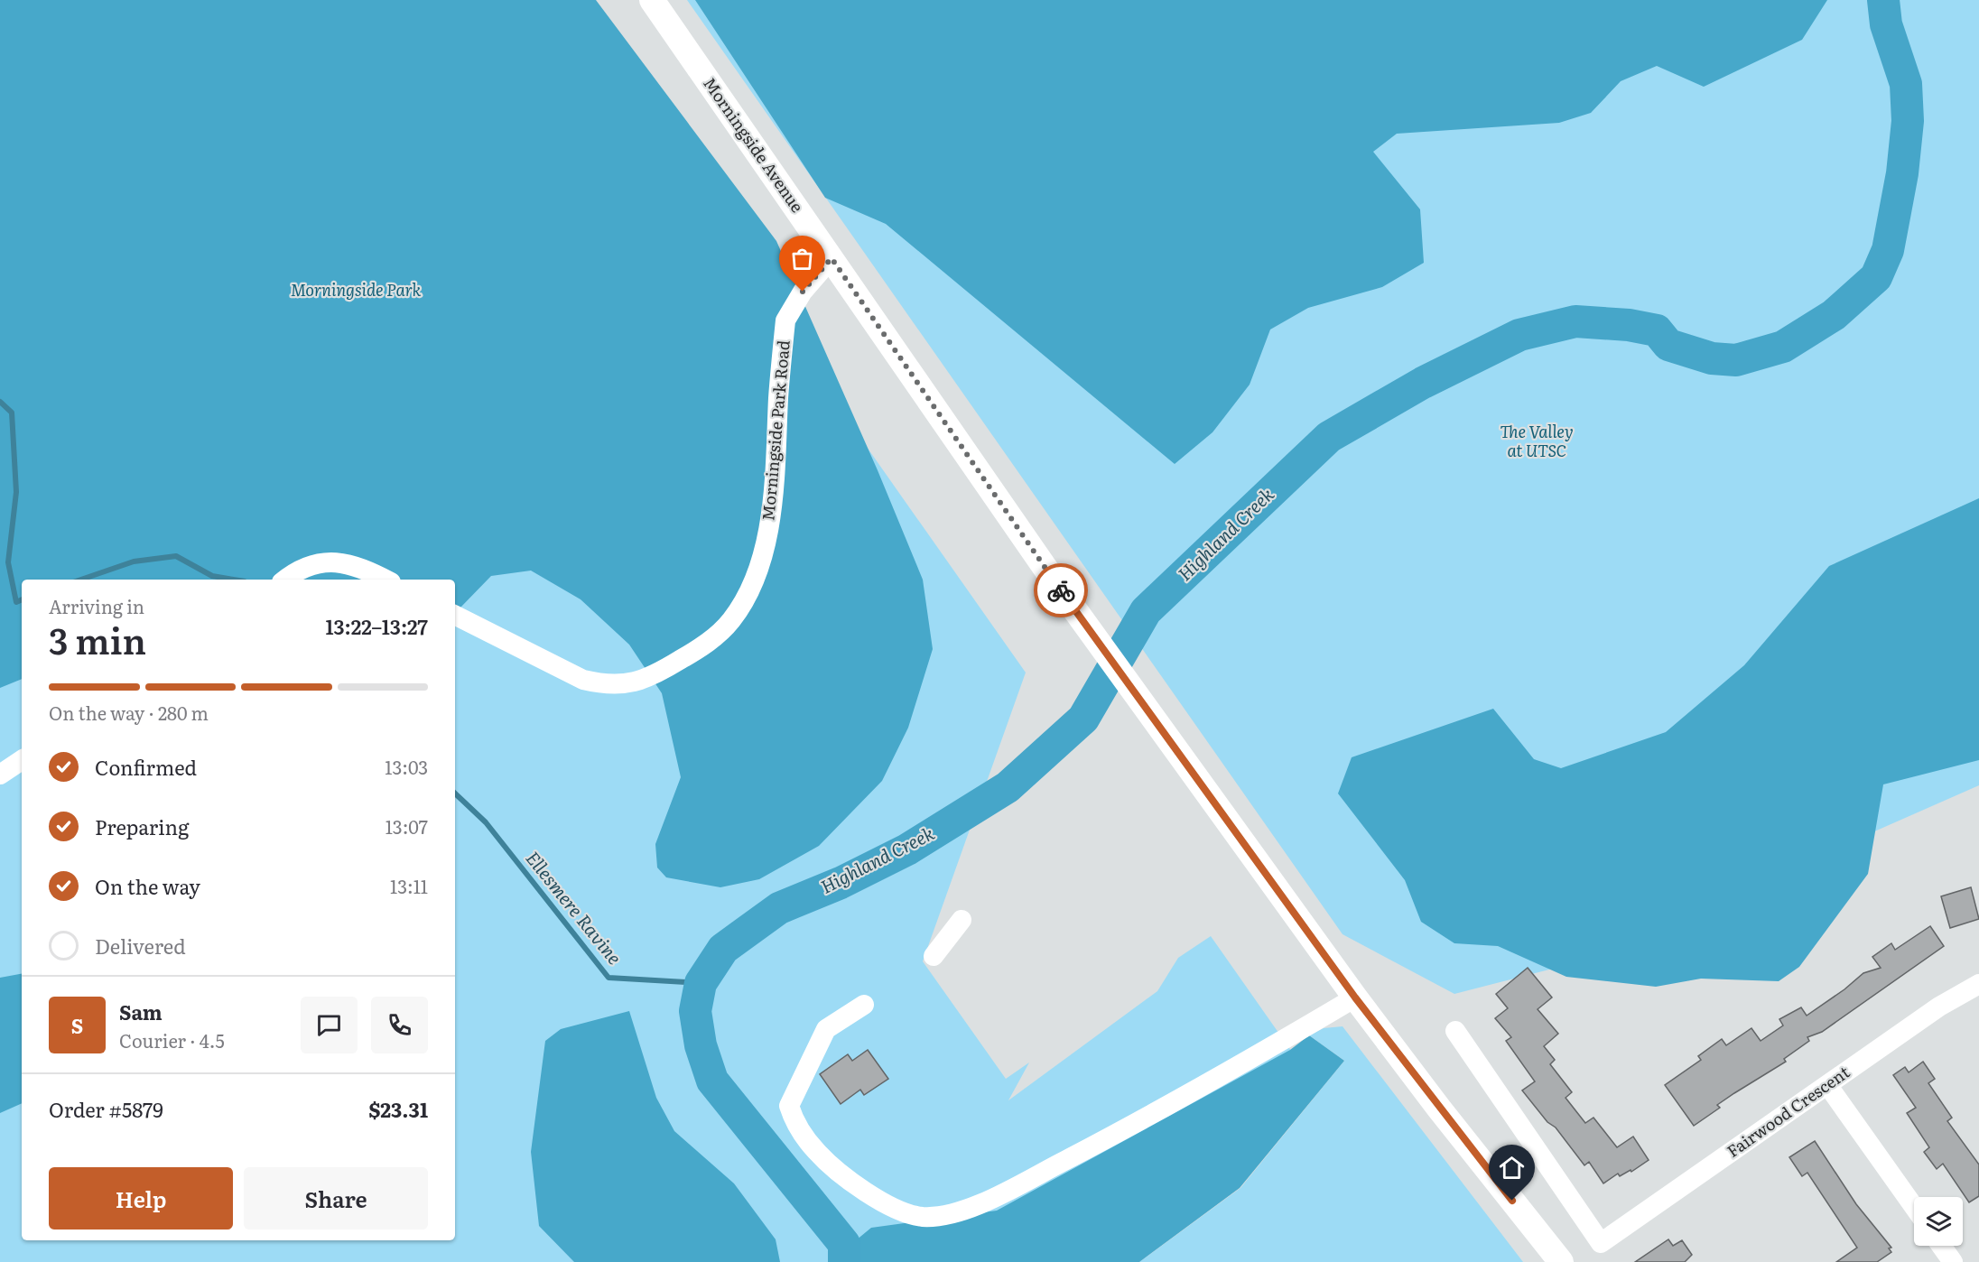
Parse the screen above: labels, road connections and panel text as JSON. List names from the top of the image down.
{
  "streets": {
    "main road": ["Morningside Avenue"],
    "street": ["Morningside Park Road", "Fairwood Crescent"]
  },
  "crossings": [
    ["Morningside Avenue", "Morningside Park Road"]
  ],
  "water": ["Highland Creek", "Ellesmere Ravine"],
  "parks": ["Morningside Park", "The Valley at UTSC"],
  "page": {
    "heading": ["3 min", "Arriving in", "13:22–13:27"],
    "panel": [
      "Sam",
      "Courier · 4.5",
      "Order #5879",
      "$23.31"
    ],
    "bar": "On the way · 280 m",
    "list": [
      ["Confirmed", "13:03"],
      ["Preparing", "13:07"],
      ["On the way", "13:11"],
      "Delivered"
    ],
    "round": "S",
    "buttons": ["Help", "Share"]
  }
}
